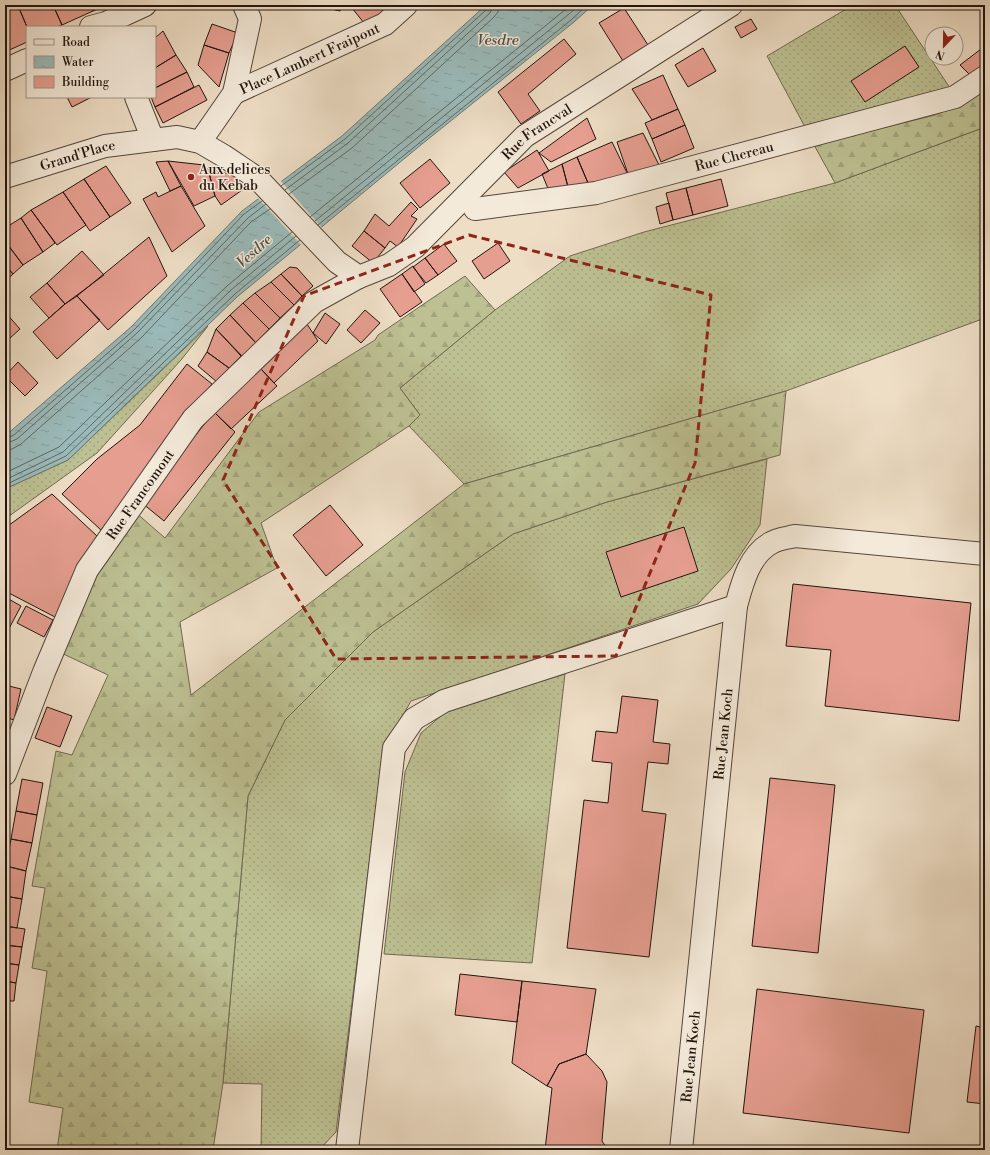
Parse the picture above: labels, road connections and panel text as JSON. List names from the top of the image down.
{
  "streets": {
    "street": [
      "Place Lambert Fraipont",
      "Rue Francval",
      "Grand'Place",
      "Rue Chereau",
      "Rue Francomont",
      "Rue Jean Koch"
    ]
  },
  "crossings": [
    ["Place Lambert Fraipont", "Grand'Place"],
    ["Rue Francval", "Grand'Place"],
    ["Rue Francval", "Rue Francomont"],
    ["Grand'Place", "Rue Francomont"]
  ],
  "water": ["Vesdre"],
  "places": ["Aux delices du Kebab"],
  "legend": ["Road", "Water", "Building"],
  "north": "bottom"
}
